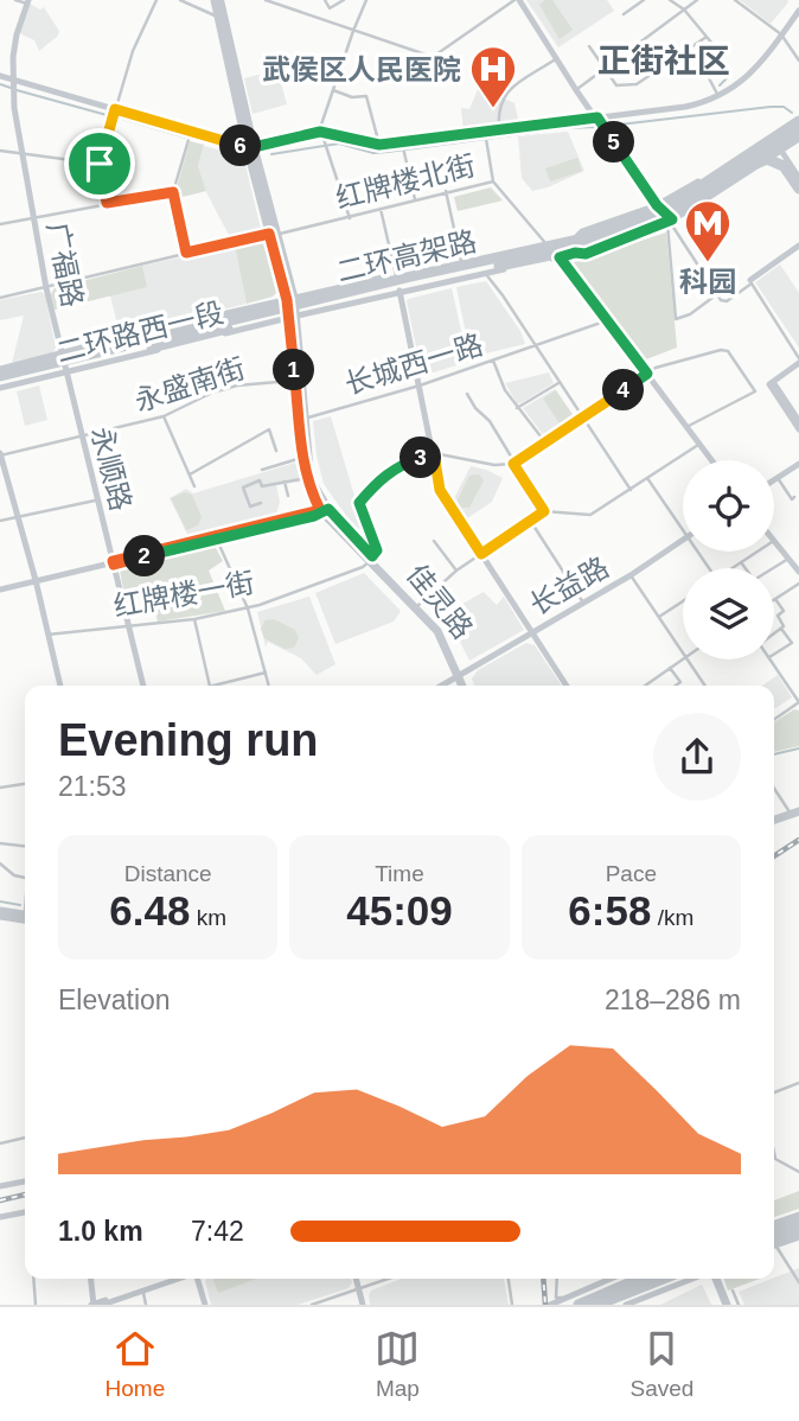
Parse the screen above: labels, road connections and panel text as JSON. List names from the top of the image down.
{
  "streets": {
    "highway": ["二环高架路"],
    "main road": [
      "广福路",
      "二环路西一段",
      "永顺路",
      "长益路",
      "佳灵路"
    ],
    "street": [
      "红牌楼北街",
      "长城西一路",
      "永盛南街",
      "红牌楼一街"
    ]
  },
  "crossings": [
    ["红牌楼北街", "广福路"],
    ["红牌楼北街", "二环路西一段"],
    ["二环高架路", "二环路西一段"],
    ["广福路", "二环路西一段"],
    ["广福路", "永顺路"],
    ["二环路西一段", "永顺路"],
    ["二环路西一段", "佳灵路"],
    ["长城西一路", "佳灵路"],
    ["永盛南街", "永顺路"],
    ["永盛南街", "佳灵路"],
    ["永顺路", "红牌楼一街"],
    ["长益路", "佳灵路"],
    ["红牌楼一街", "佳灵路"]
  ],
  "districts": ["正街社区"],
  "places": {
    "hospital": ["武侯区人民医院"],
    "metro station": ["科园"]
  },
  "page": {
    "pins": [
      "5",
      "6",
      "1",
      "4",
      "3",
      "2"
    ],
    "heading": ["Evening run", "21:53"],
    "stats": [
      ["Distance", "6.48 km"],
      ["Time", "45:09"],
      ["Pace", "6:58 /km"]
    ],
    "chart": ["Elevation", "218–286 m"],
    "list": [
      {
        "name": "1.0 km",
        "note": "7:42"
      }
    ],
    "tabs": ["Home", "Map", "Saved"]
  }
}
